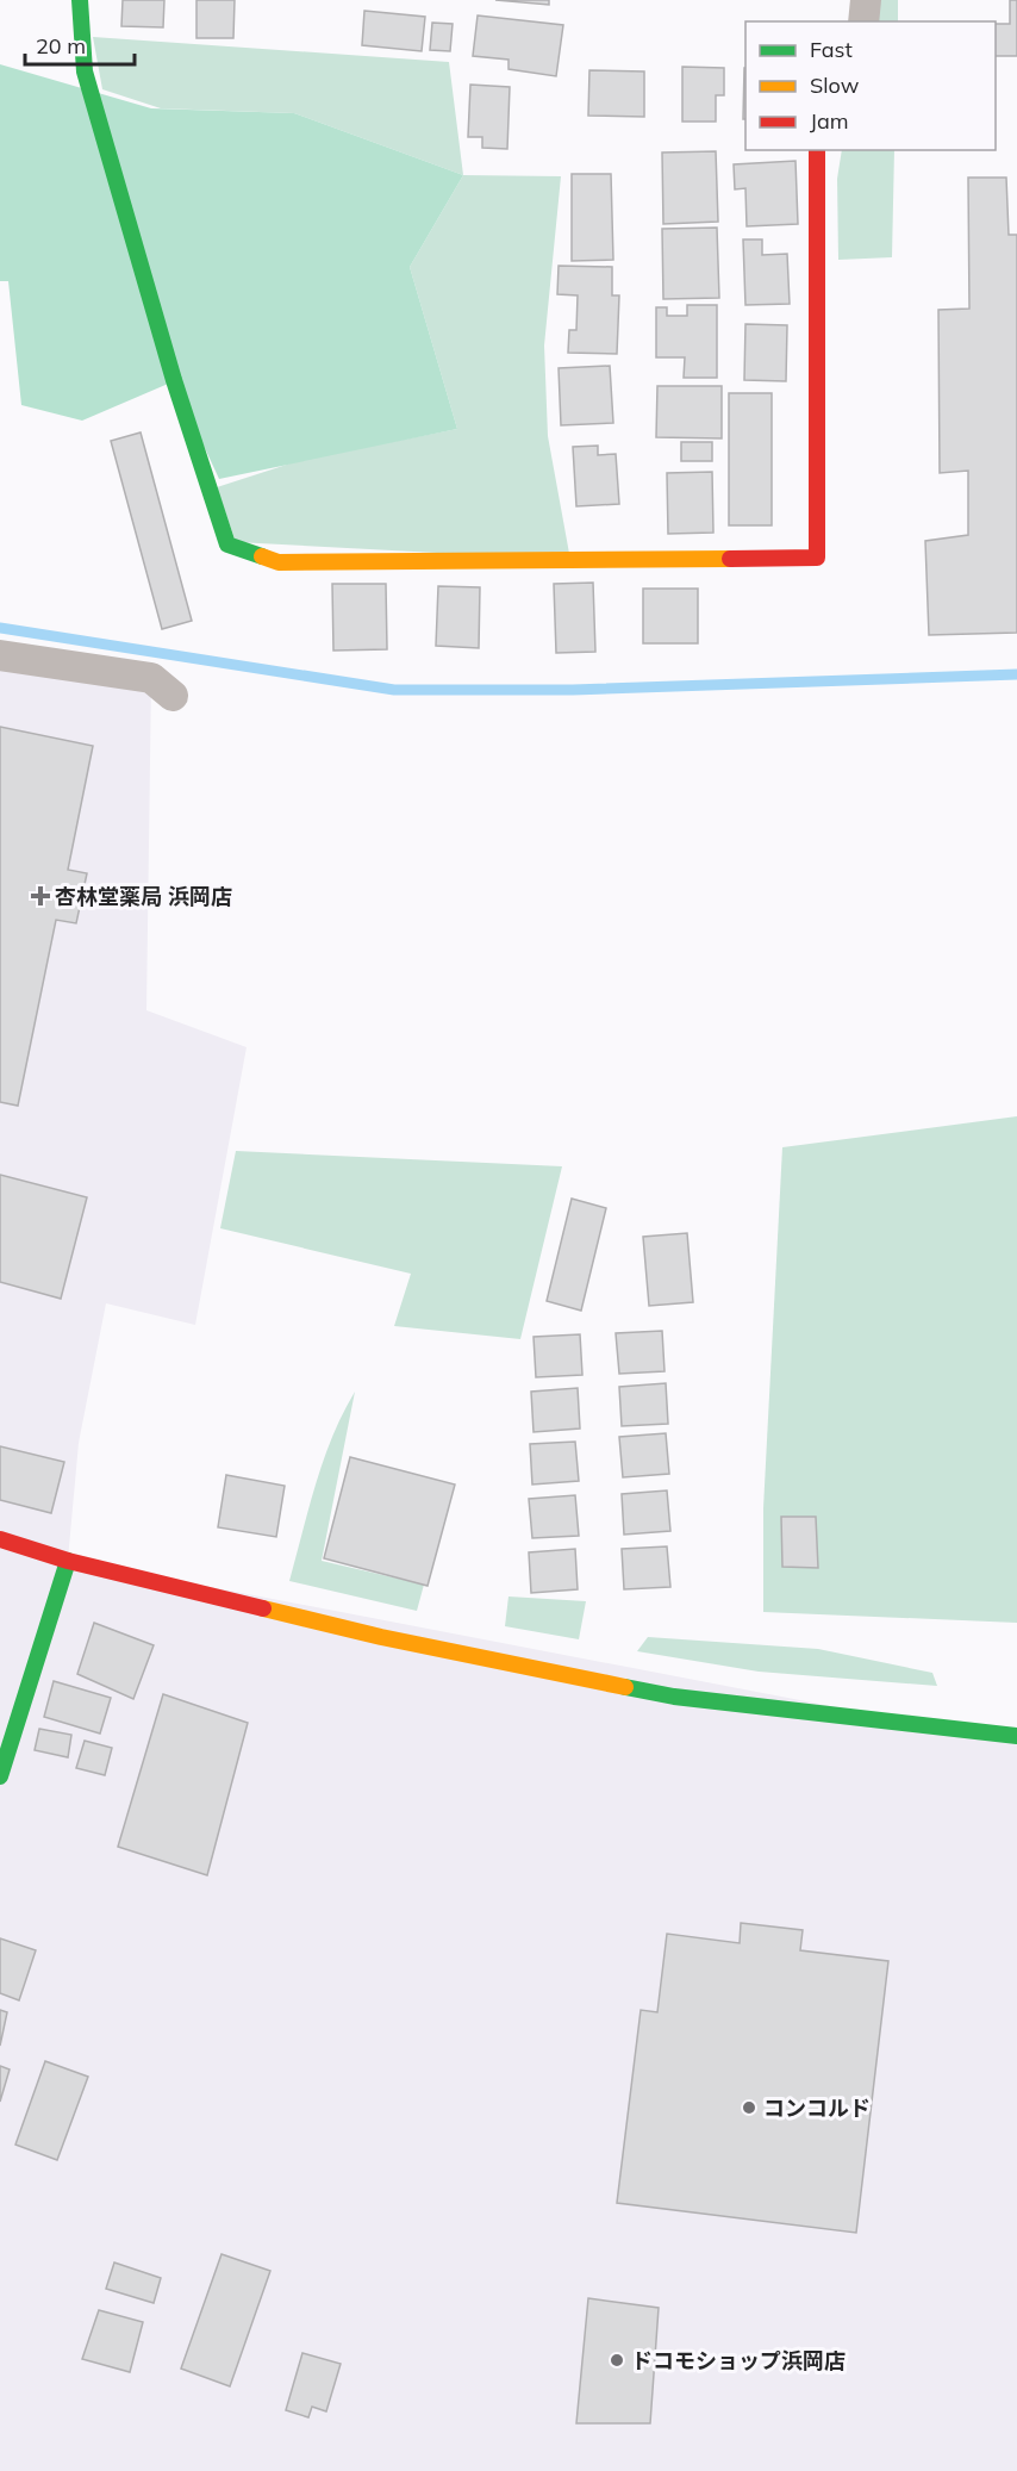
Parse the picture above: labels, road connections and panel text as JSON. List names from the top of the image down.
{
  "places": {
    "health": ["杏林堂薬局 浜岡店"],
    "other": ["コンコルド", "ドコモショップ浜岡店"]
  },
  "legend": ["Fast", "Slow", "Jam"],
  "scale_bar": "20 m"
}
